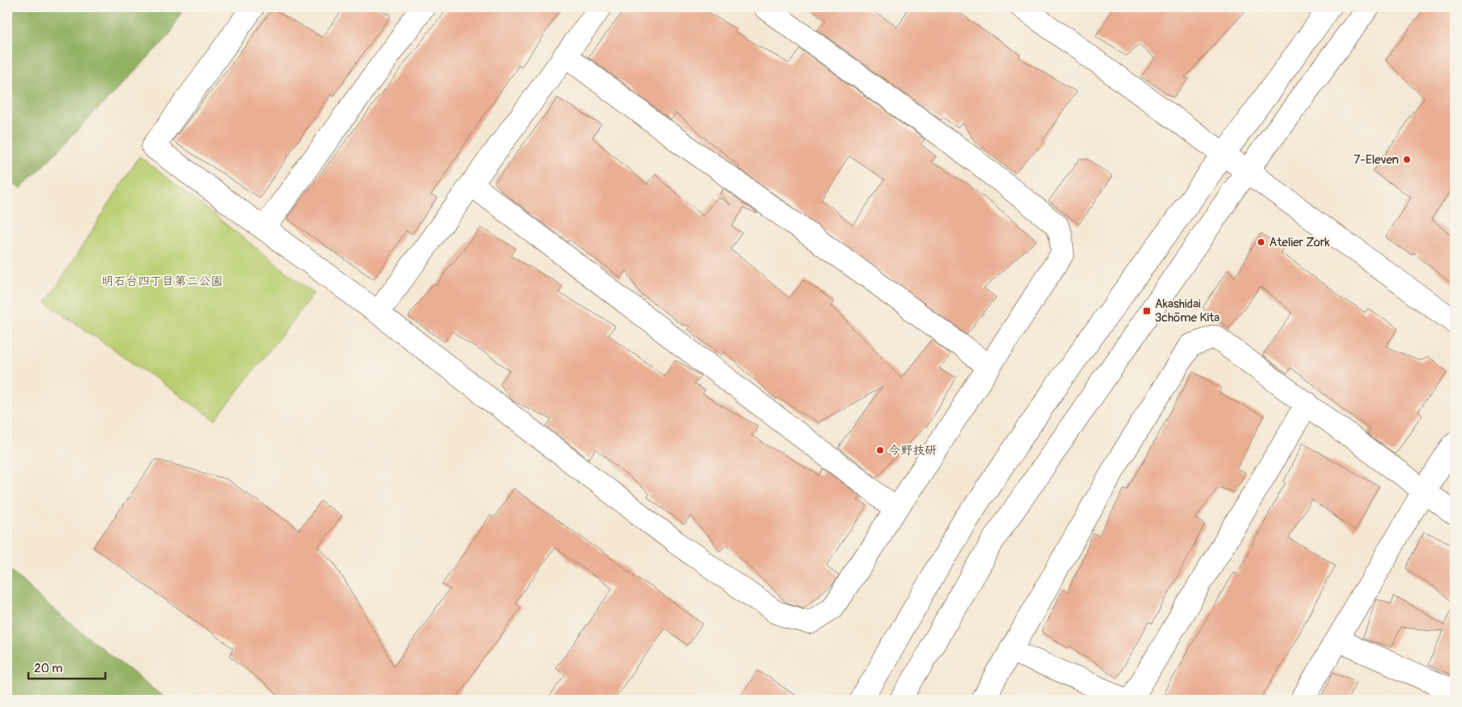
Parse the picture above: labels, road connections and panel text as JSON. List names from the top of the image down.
{
  "parks": ["明石台四丁目第二公園"],
  "places": {
    "other": ["7-Eleven", "Atelier Zork", "今野技研"],
    "transit": ["Akashidai 3chōme Kita"]
  },
  "scale_bar": "20 m"
}
